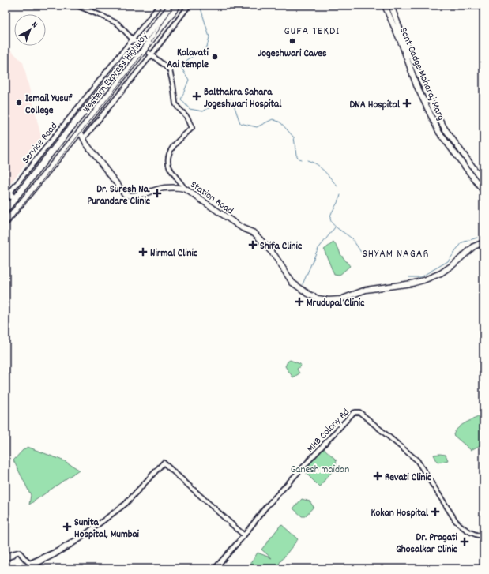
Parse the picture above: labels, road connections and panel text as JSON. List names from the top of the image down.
{
  "streets": {
    "highway": ["Western Express Highway"],
    "main road": ["Sant Gadge Maharaj Marg", "Station Road"],
    "street": ["Service Road", "MHB Colony Rd"]
  },
  "crossings": [
    ["Service Road", "Station Road"]
  ],
  "districts": ["GUFA TEKDI", "SHYAM NAGAR"],
  "parks": ["Ganesh maidan"],
  "places": {
    "other": ["Jogeshwari Caves", "Kalavati Aai temple", "Ismail Yusuf College"],
    "health": [
      "Balthakra Sahara Jogeshwari Hospital",
      "DNA Hospital",
      "Dr. Suresh Na. Purandare Clinic",
      "Shifa Clinic",
      "Nirmal Clinic",
      "Mrudupal Clinic",
      "Revati Clinic",
      "Kokan Hospital",
      "Sunita Hospital, Mumbai",
      "Dr. Pragati Ghosalkar Clinic"
    ]
  },
  "north": "top right"
}
